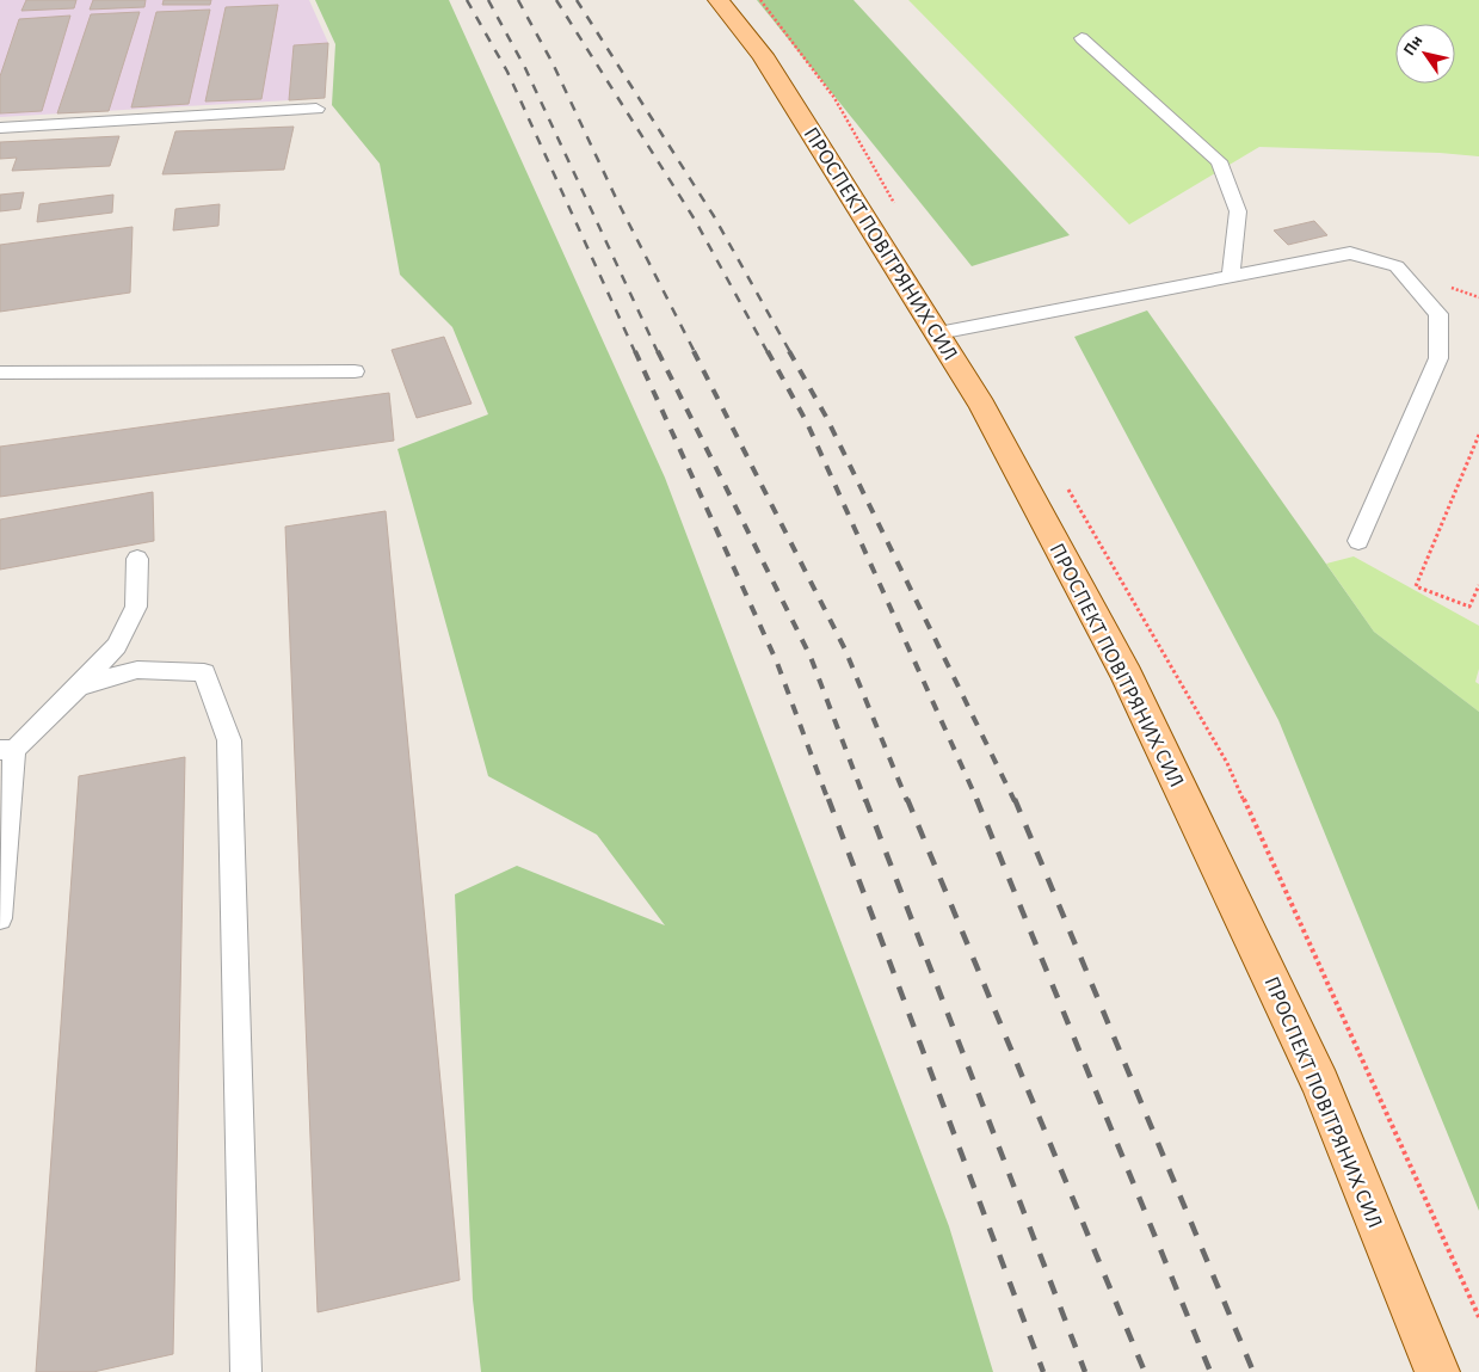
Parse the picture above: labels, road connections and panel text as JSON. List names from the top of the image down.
{
  "streets": {
    "main road": ["ПРОСПЕКТ ПОВІТРЯНИХ СИЛ"]
  },
  "north": "top left"
}
